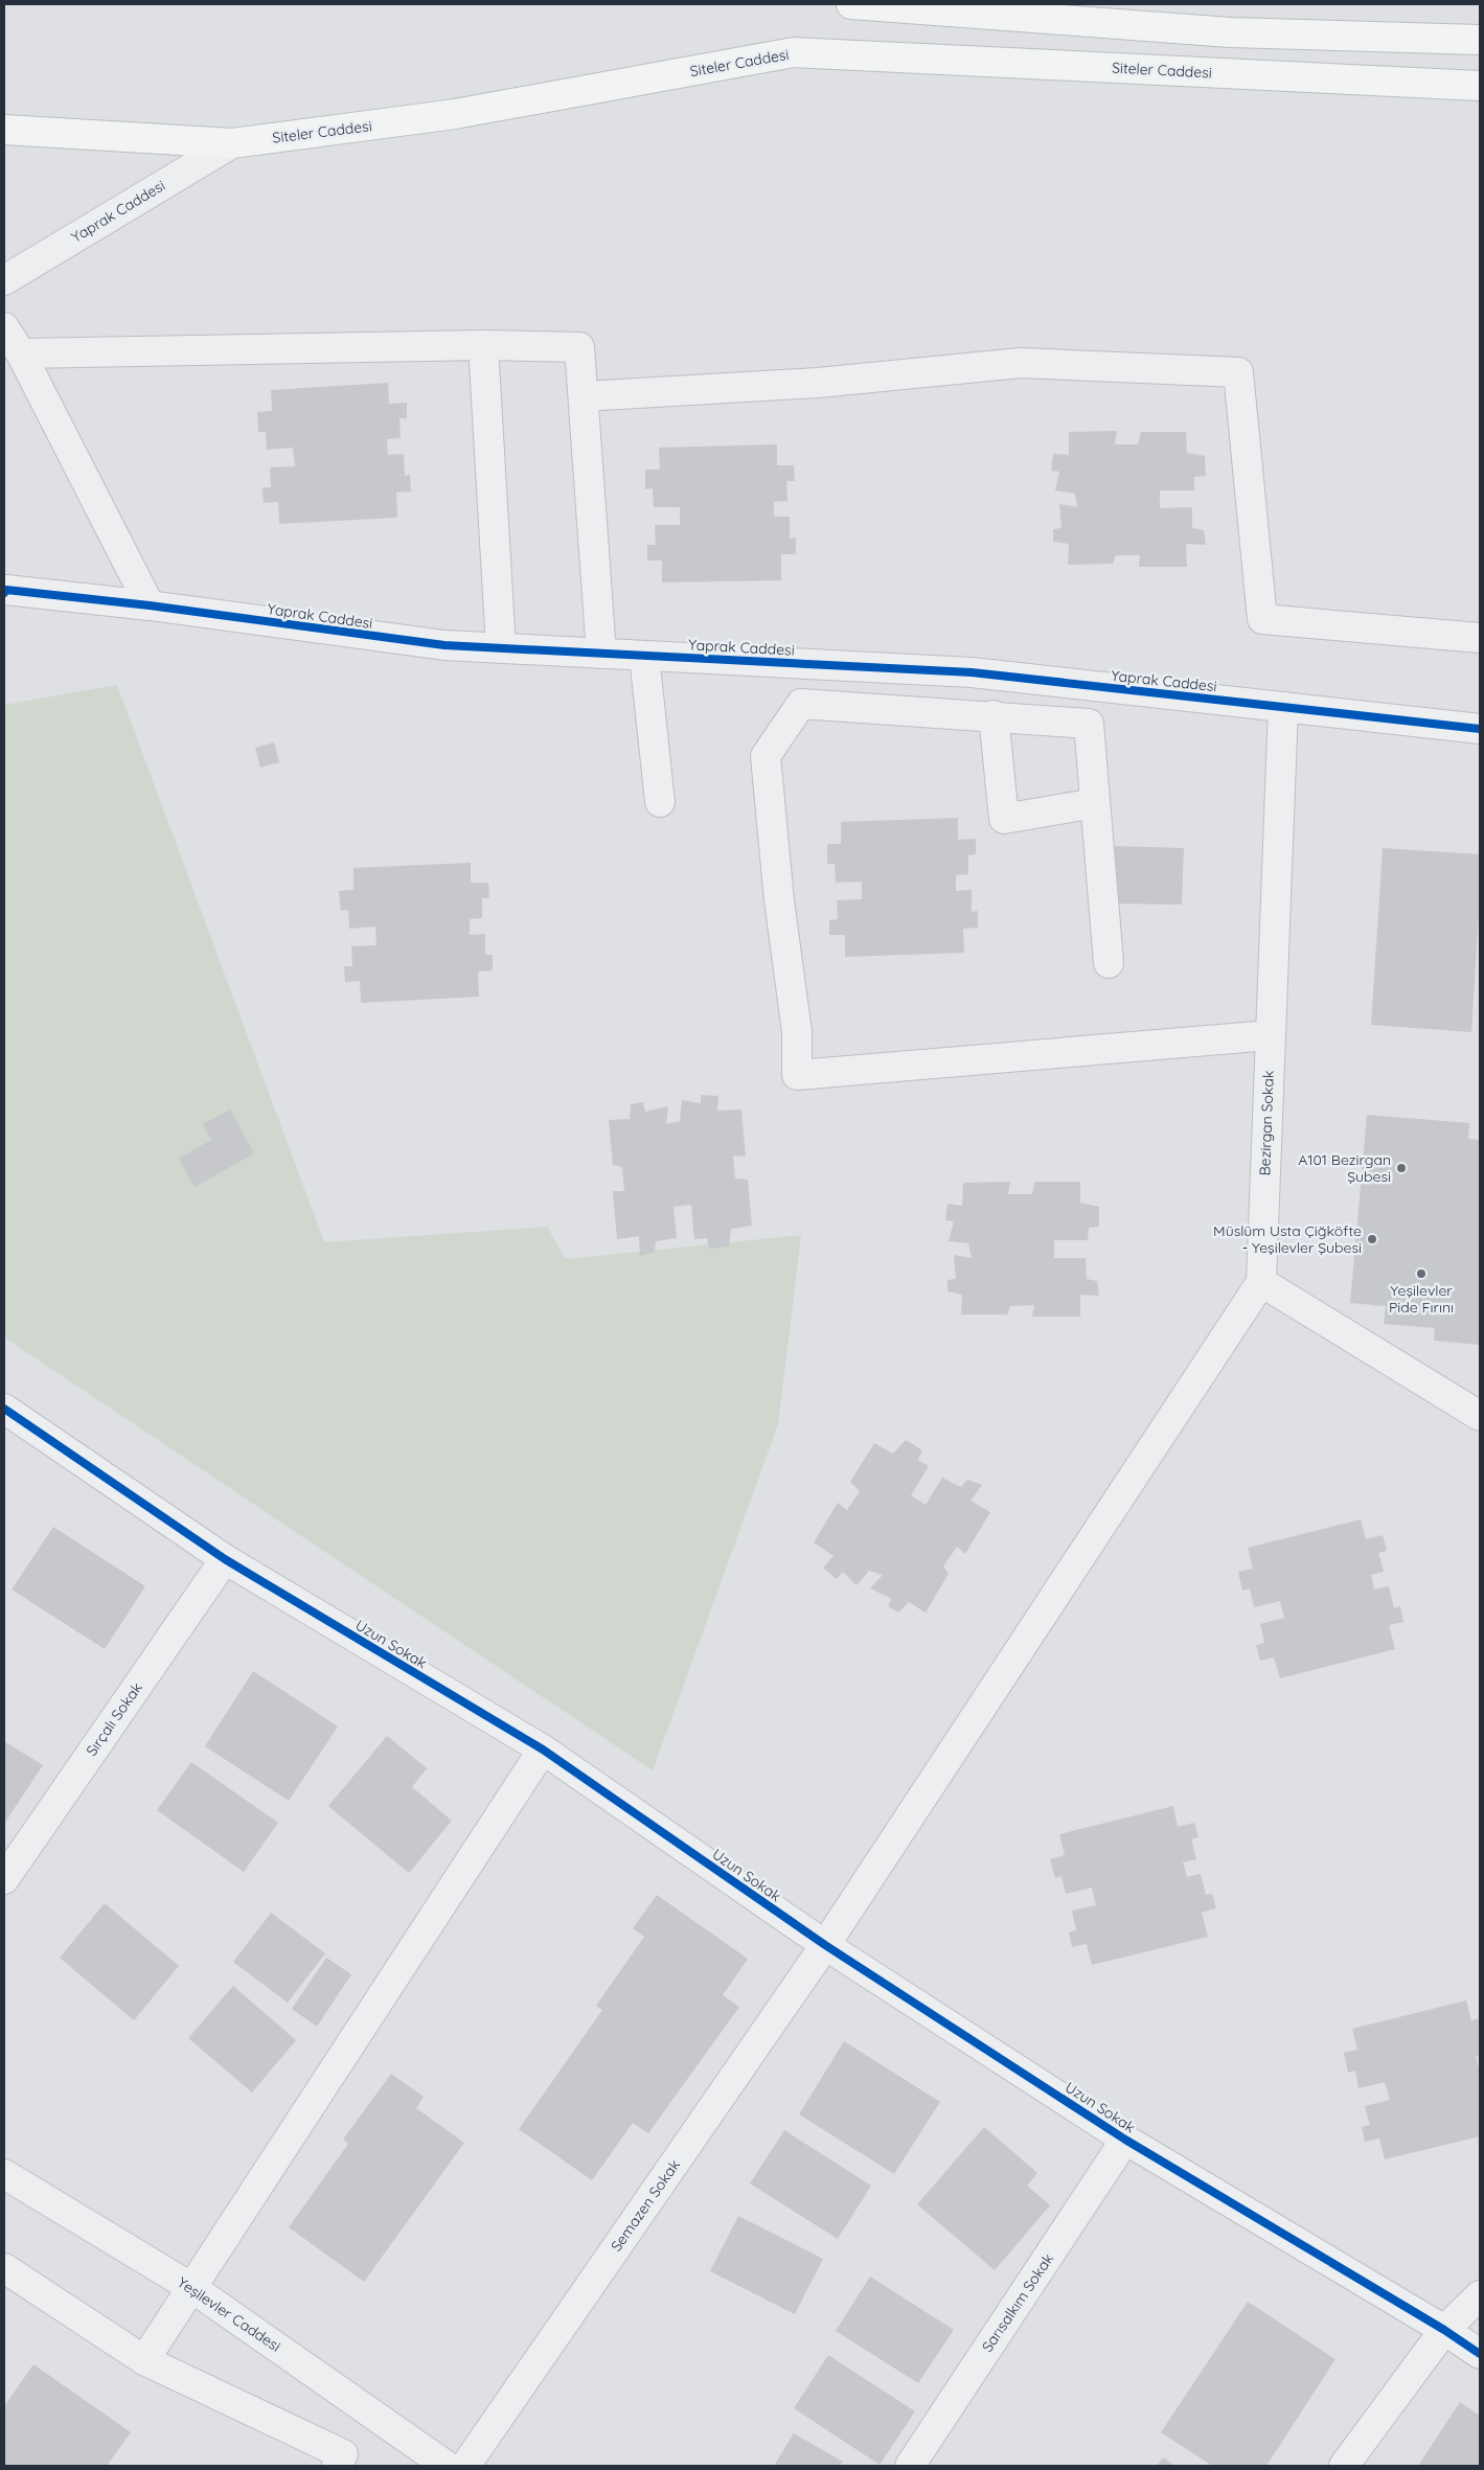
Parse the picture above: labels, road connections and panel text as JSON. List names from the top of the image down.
{
  "streets": {
    "main road": ["Siteler Caddesi"],
    "street": [
      "Yaprak Caddesi",
      "Bezirgan Sokak",
      "Uzun Sokak",
      "Sırçalı Sokak",
      "Semazen Sokak",
      "Sarısalkım Sokak",
      "Yeşilevler Caddesi"
    ]
  },
  "crossings": [
    ["Siteler Caddesi", "Yaprak Caddesi"],
    ["Yaprak Caddesi", "Bezirgan Sokak"],
    ["Bezirgan Sokak", "Semazen Sokak"],
    ["Uzun Sokak", "Sırçalı Sokak"],
    ["Uzun Sokak", "Semazen Sokak"],
    ["Uzun Sokak", "Sarısalkım Sokak"]
  ],
  "places": ["A101 Bezirgan Şubesi", "Müslüm Usta Çiğköfte - Yeşilevler Şubesi", "Yeşilevler Pide Fırını"]
}
